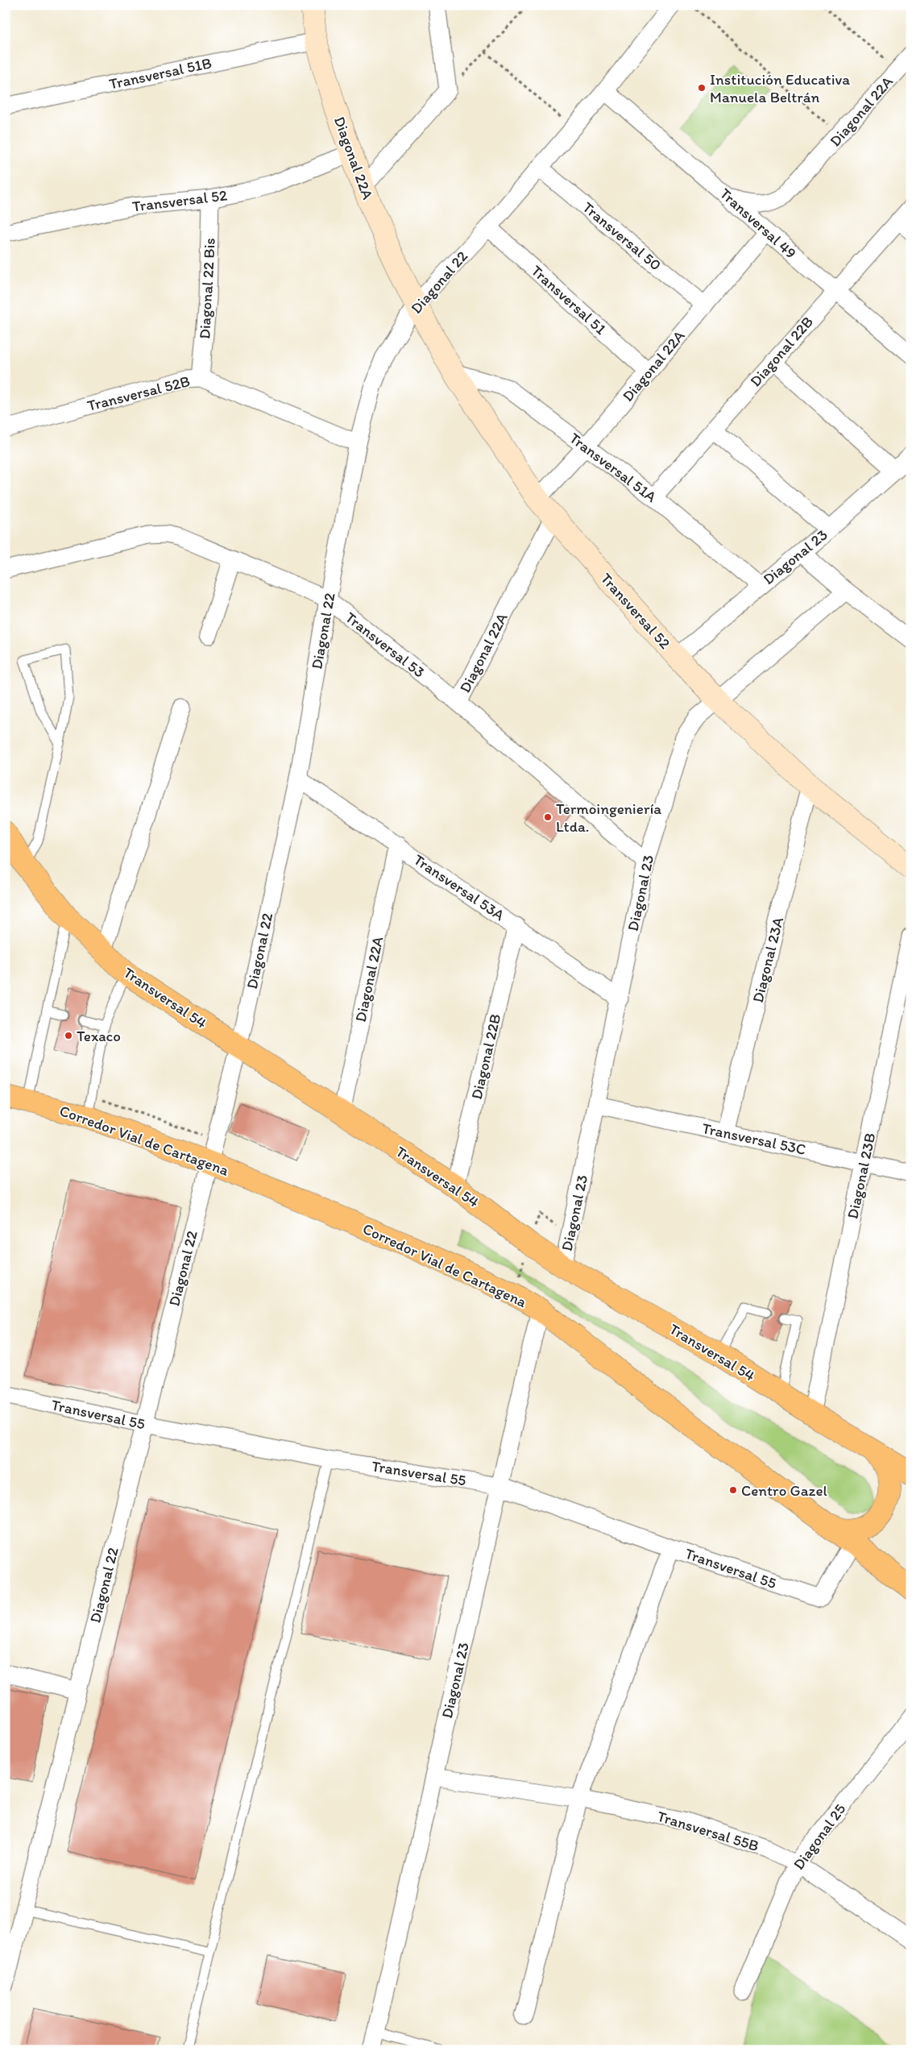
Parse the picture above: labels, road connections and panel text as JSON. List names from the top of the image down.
{
  "streets": {
    "main road": ["Transversal 54", "Corredor Vial de Cartagena"],
    "street": [
      "Transversal 51B",
      "Diagonal 22A",
      "Transversal 52",
      "Transversal 49",
      "Transversal 50",
      "Diagonal 22",
      "Diagonal 22 Bis",
      "Transversal 51",
      "Diagonal 22B",
      "Transversal 52B",
      "Transversal 51A",
      "Diagonal 23",
      "Transversal 53",
      "Transversal 53A",
      "Diagonal 23A",
      "Transversal 53C",
      "Diagonal 23B",
      "Transversal 55",
      "Transversal 55B",
      "Diagonal 25"
    ]
  },
  "crossings": [
    ["Transversal 51B", "Diagonal 22A"],
    ["Diagonal 22A", "Transversal 52"],
    ["Diagonal 22A", "Transversal 49"],
    ["Diagonal 22A", "Transversal 50"],
    ["Diagonal 22A", "Diagonal 22"],
    ["Diagonal 22A", "Transversal 51"],
    ["Diagonal 22A", "Transversal 51A"],
    ["Diagonal 22A", "Transversal 53"],
    ["Diagonal 22A", "Transversal 53A"],
    ["Diagonal 22A", "Transversal 54"],
    ["Transversal 52", "Diagonal 22"],
    ["Transversal 52", "Diagonal 22 Bis"],
    ["Transversal 52", "Transversal 51A"],
    ["Transversal 52", "Diagonal 23"],
    ["Transversal 52", "Diagonal 23A"],
    ["Transversal 49", "Diagonal 22"],
    ["Transversal 49", "Diagonal 22B"],
    ["Transversal 50", "Diagonal 22"],
    ["Diagonal 22", "Transversal 51"],
    ["Diagonal 22", "Transversal 52B"],
    ["Diagonal 22", "Transversal 53"],
    ["Diagonal 22", "Transversal 53A"],
    ["Diagonal 22", "Transversal 54"],
    ["Diagonal 22", "Corredor Vial de Cartagena"],
    ["Diagonal 22", "Transversal 55"],
    ["Diagonal 22 Bis", "Transversal 52B"],
    ["Diagonal 22B", "Transversal 51A"],
    ["Diagonal 22B", "Transversal 53A"],
    ["Diagonal 22B", "Transversal 54"],
    ["Transversal 51A", "Diagonal 23"],
    ["Diagonal 23", "Transversal 53"],
    ["Diagonal 23", "Transversal 53A"],
    ["Diagonal 23", "Transversal 54"],
    ["Diagonal 23", "Transversal 53C"],
    ["Diagonal 23", "Corredor Vial de Cartagena"],
    ["Diagonal 23", "Transversal 55"],
    ["Diagonal 23", "Transversal 55B"],
    ["Diagonal 23A", "Transversal 53C"],
    ["Transversal 54", "Diagonal 23B"],
    ["Transversal 53C", "Diagonal 23B"],
    ["Corredor Vial de Cartagena", "Transversal 55"],
    ["Transversal 55B", "Diagonal 25"]
  ],
  "places": [
    "Institución Educativa Manuela Beltrán",
    "Termoingeniería Ltda.",
    "Texaco",
    "Centro Gazel"
  ]
}
